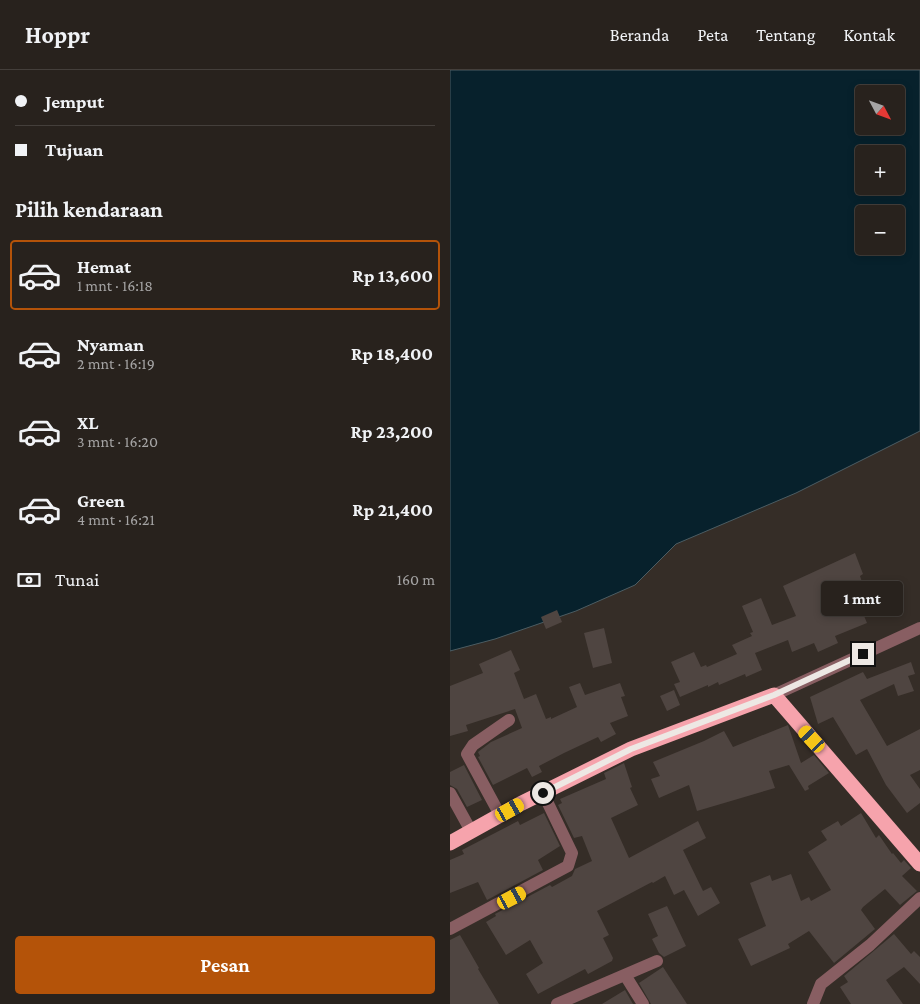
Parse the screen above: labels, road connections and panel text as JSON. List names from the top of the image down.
{
  "north": "bottom right",
  "page": {
    "header": "Hoppr",
    "nav": [
      "Beranda",
      "Peta",
      "Tentang",
      "Kontak"
    ],
    "banner": ["Jemput", "Tujuan"],
    "map_buttons": ["+", "−"],
    "heading": "Pilih kendaraan",
    "list": [
      {
        "name": "Hemat",
        "note": "1 mnt · 16:18",
        "value": "Rp 13,600"
      },
      {
        "name": "Nyaman",
        "note": "2 mnt · 16:19",
        "value": "Rp 18,400"
      },
      {
        "name": "XL",
        "note": "3 mnt · 16:20",
        "value": "Rp 23,200"
      },
      {
        "name": "Green",
        "note": "4 mnt · 16:21",
        "value": "Rp 21,400"
      }
    ],
    "pay": ["Tunai", "160 m"],
    "bubble": "1 mnt",
    "buttons": "Pesan"
  }
}
